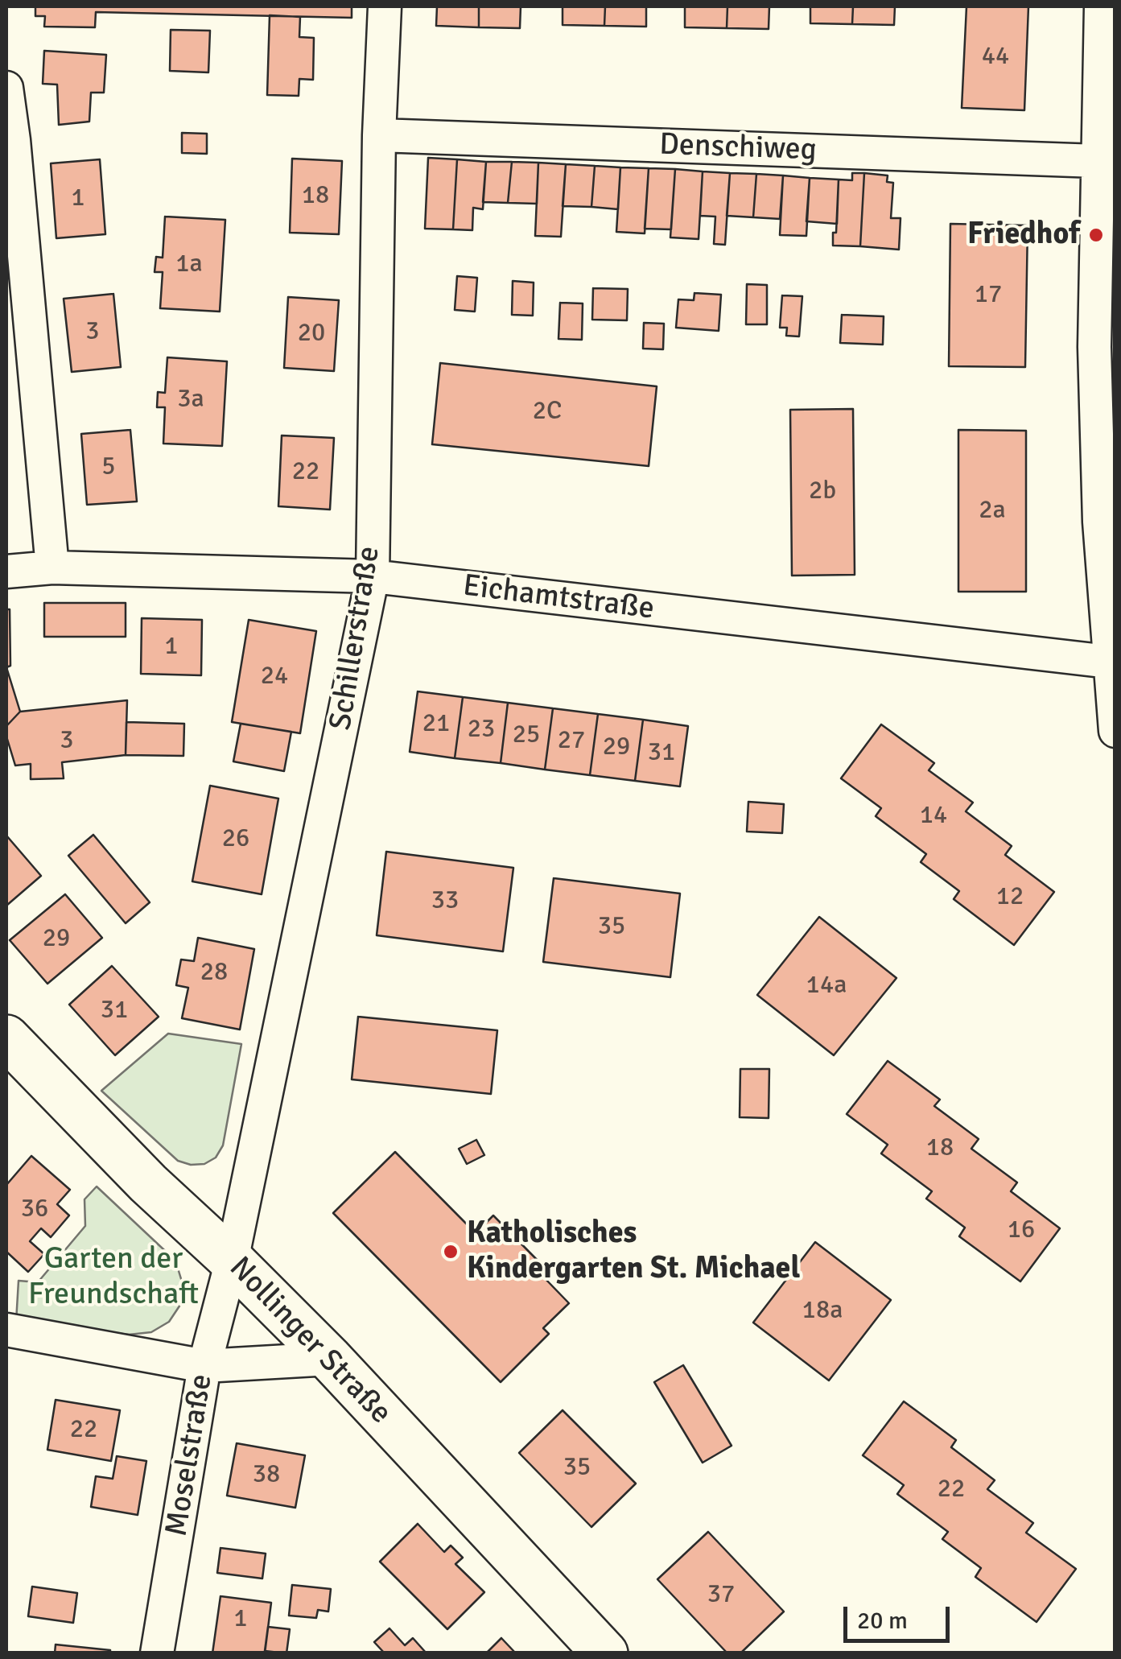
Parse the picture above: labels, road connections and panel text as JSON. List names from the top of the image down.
{
  "streets": {
    "main road": ["Nollinger Straße"],
    "street": [
      "Denschiweg",
      "Eichamtstraße",
      "Schillerstraße",
      "Moselstraße"
    ]
  },
  "crossings": [
    ["Denschiweg", "Schillerstraße"],
    ["Eichamtstraße", "Schillerstraße"],
    ["Schillerstraße", "Nollinger Straße"],
    ["Schillerstraße", "Moselstraße"],
    ["Nollinger Straße", "Moselstraße"]
  ],
  "parks": ["Garten der Freundschaft"],
  "places": ["Friedhof", "Katholisches Kindergarten St. Michael"],
  "house_numbers": [
    "44",
    "18",
    "1",
    "1a",
    "17",
    "3",
    "20",
    "3a",
    "2C",
    "5",
    "22",
    "2b",
    "2a",
    "1",
    "24",
    "21",
    "23",
    "25",
    "3",
    "27",
    "29",
    "31",
    "14",
    "26",
    "12",
    "33",
    "35",
    "29",
    "28",
    "14a",
    "31",
    "18",
    "36",
    "16",
    "18a",
    "22",
    "35",
    "38",
    "22",
    "37",
    "1"
  ],
  "scale_bar": "20 m"
}
